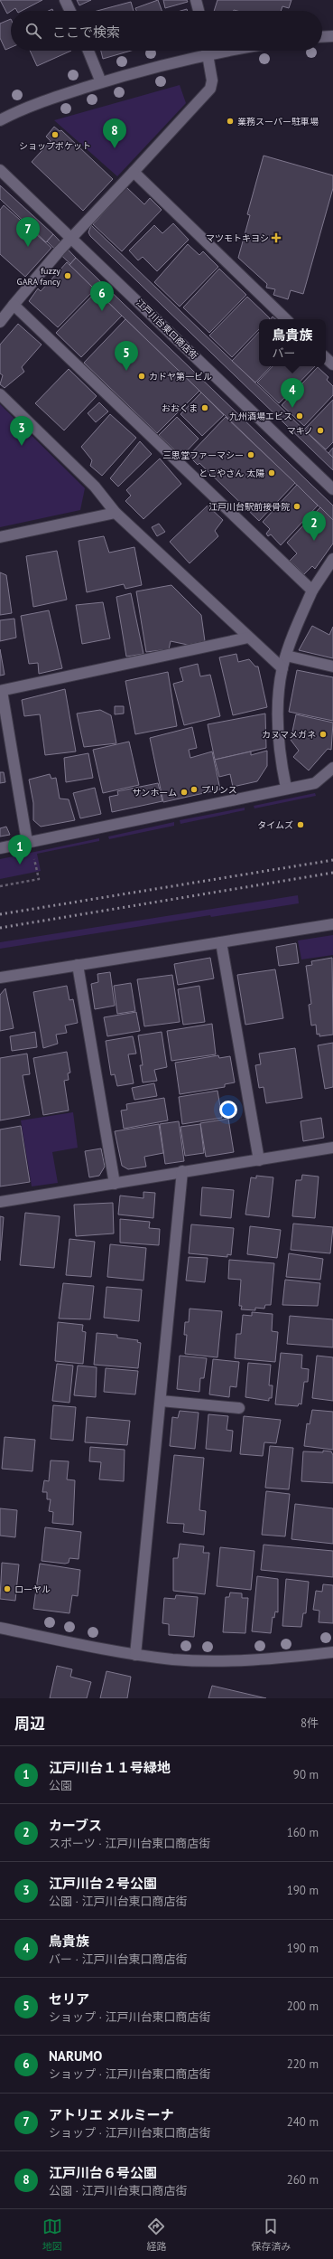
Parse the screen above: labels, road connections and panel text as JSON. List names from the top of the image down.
{
  "streets": {
    "street": ["江戸川台東口商店街"]
  },
  "places": {
    "other": [
      "業務スーパー駐車場",
      "ショップポケット",
      "fuzzy GARA fancy",
      "カドヤ第一ビル",
      "おおくま",
      "九州酒場エビス",
      "マキノ",
      "三思堂ファーマシー",
      "とこやさん 太陽",
      "江戸川台駅前接骨院",
      "カヌマメガネ",
      "プリンス",
      "サンホーム",
      "タイムズ",
      "ローヤル"
    ],
    "health": ["マツモトキヨシ"]
  },
  "page": {
    "search": "ここで検索",
    "pins": [
      "8",
      "7",
      "6",
      "5",
      "4",
      "3",
      "2",
      "1"
    ],
    "popup": ["鳥貴族", "バー"],
    "heading": ["周辺", "8件"],
    "list": [
      {
        "mark": "1",
        "name": "江戸川台１１号緑地",
        "note": "公園",
        "value": "90 m"
      },
      {
        "mark": "2",
        "name": "カーブス",
        "note": "スポーツ · 江戸川台東口商店街",
        "value": "160 m"
      },
      {
        "mark": "3",
        "name": "江戸川台２号公園",
        "note": "公園 · 江戸川台東口商店街",
        "value": "190 m"
      },
      {
        "mark": "4",
        "name": "鳥貴族",
        "note": "バー · 江戸川台東口商店街",
        "value": "190 m"
      },
      {
        "mark": "5",
        "name": "セリア",
        "note": "ショップ · 江戸川台東口商店街",
        "value": "200 m"
      },
      {
        "mark": "6",
        "name": "NARUMO",
        "note": "ショップ · 江戸川台東口商店街",
        "value": "220 m"
      },
      {
        "mark": "7",
        "name": "アトリエ メルミーナ",
        "note": "ショップ · 江戸川台東口商店街",
        "value": "240 m"
      },
      {
        "mark": "8",
        "name": "江戸川台６号公園",
        "note": "公園 · 江戸川台東口商店街",
        "value": "260 m"
      }
    ],
    "nav": ["地図", "経路", "保存済み"]
  }
}
